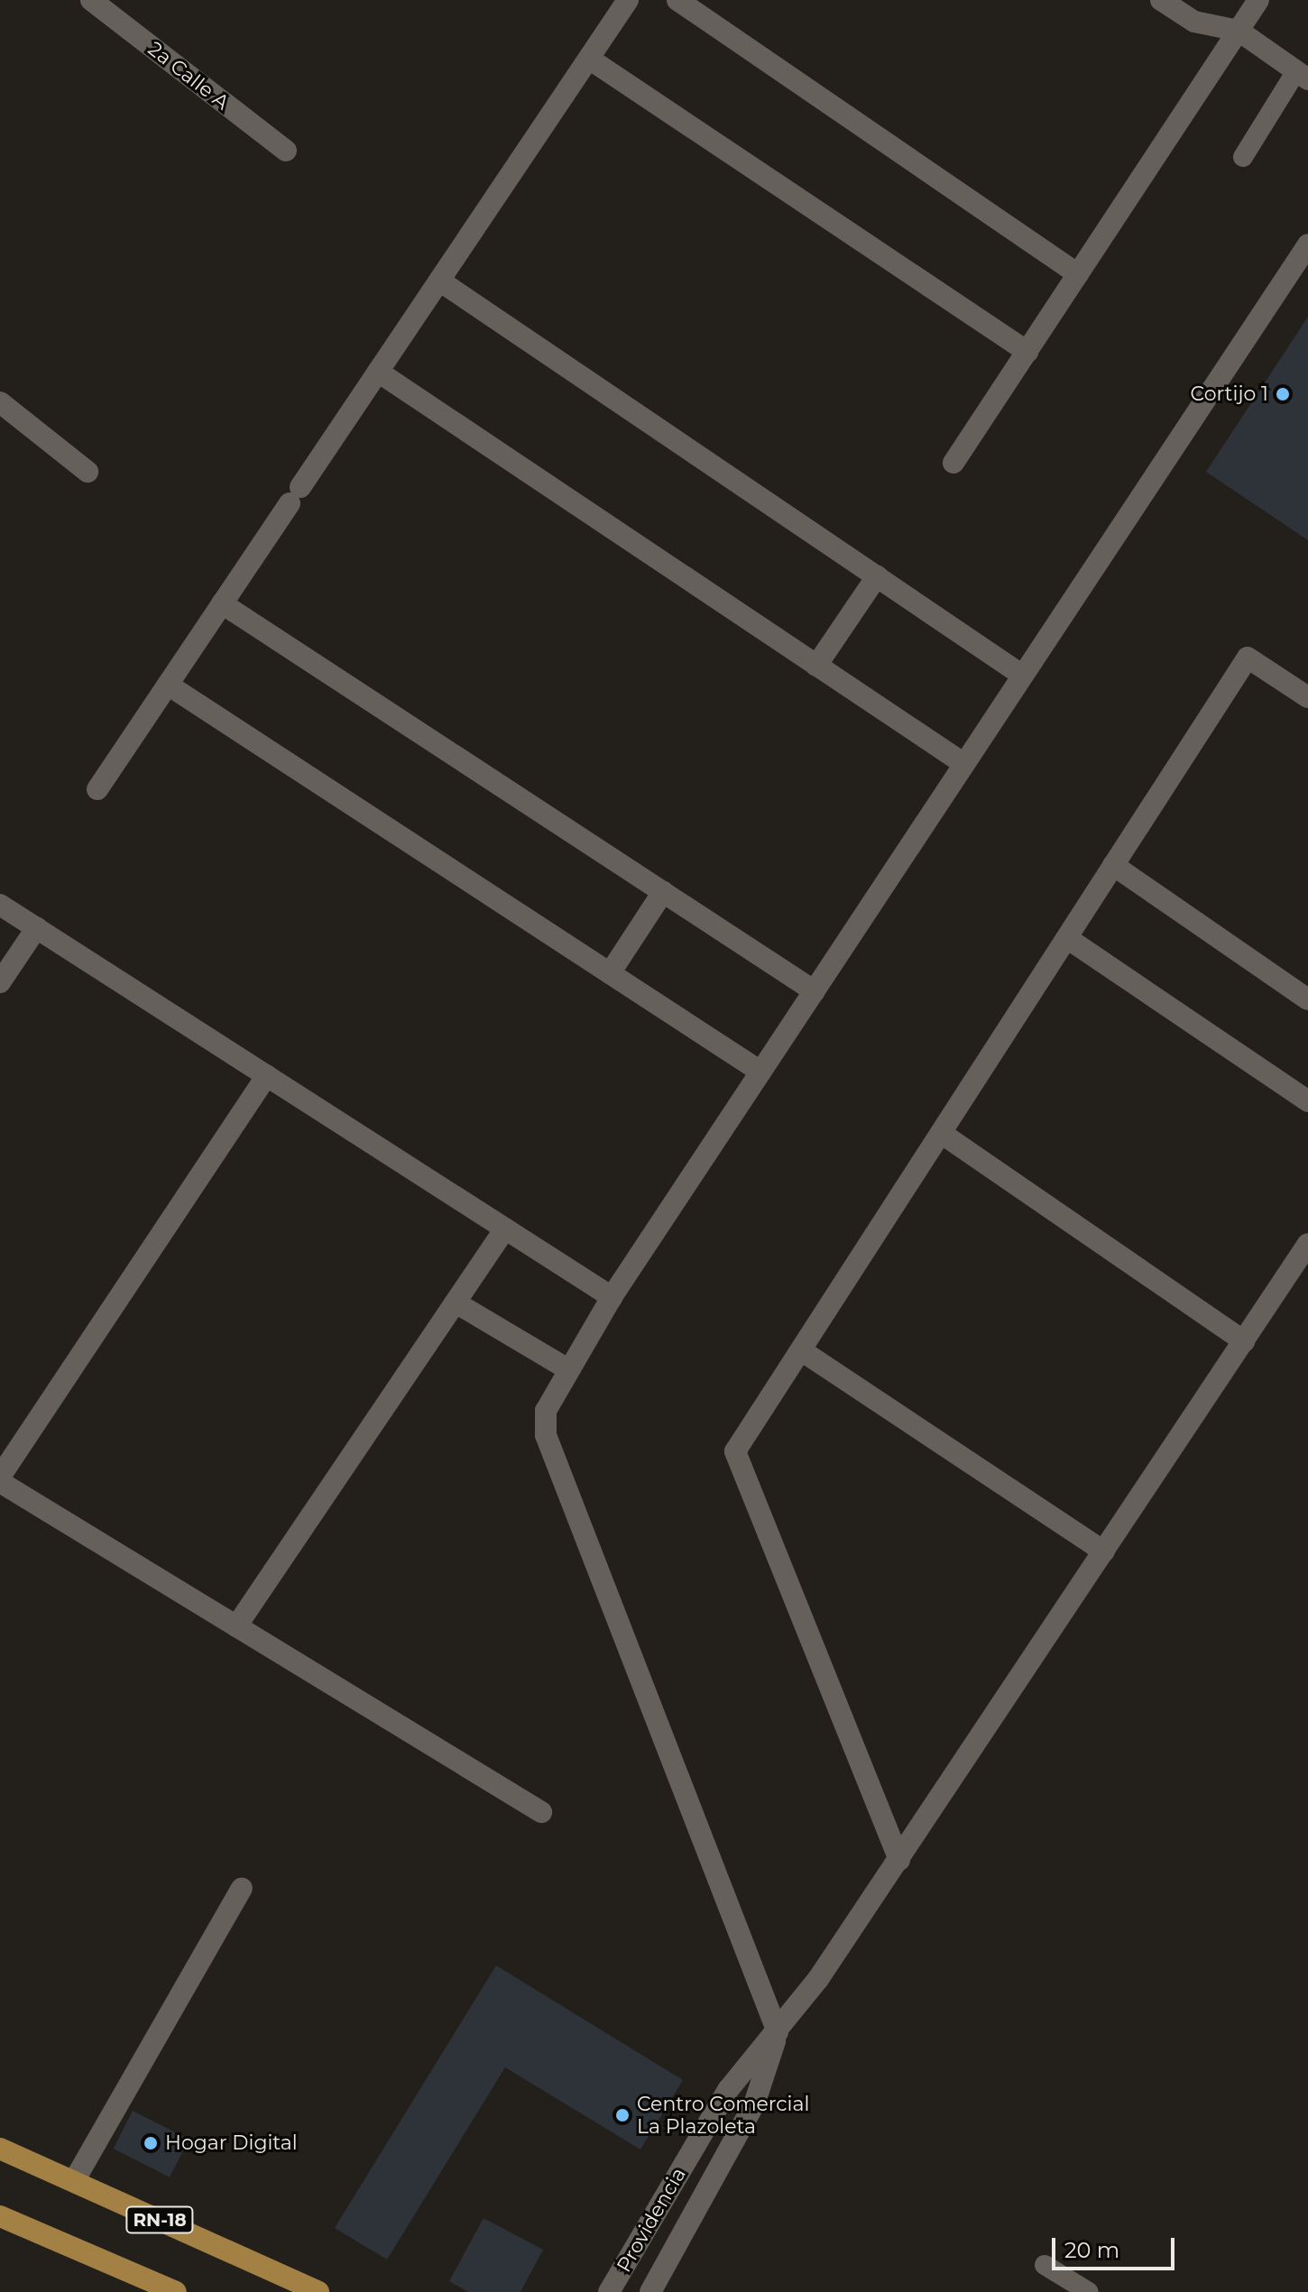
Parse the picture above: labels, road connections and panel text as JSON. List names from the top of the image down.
{
  "streets": {
    "main road": ["RN-18"],
    "street": ["2a Calle A", "Providencia"]
  },
  "places": ["Cortijo 1", "Centro Comercial La Plazoleta", "Hogar Digital"],
  "scale_bar": "20 m"
}
